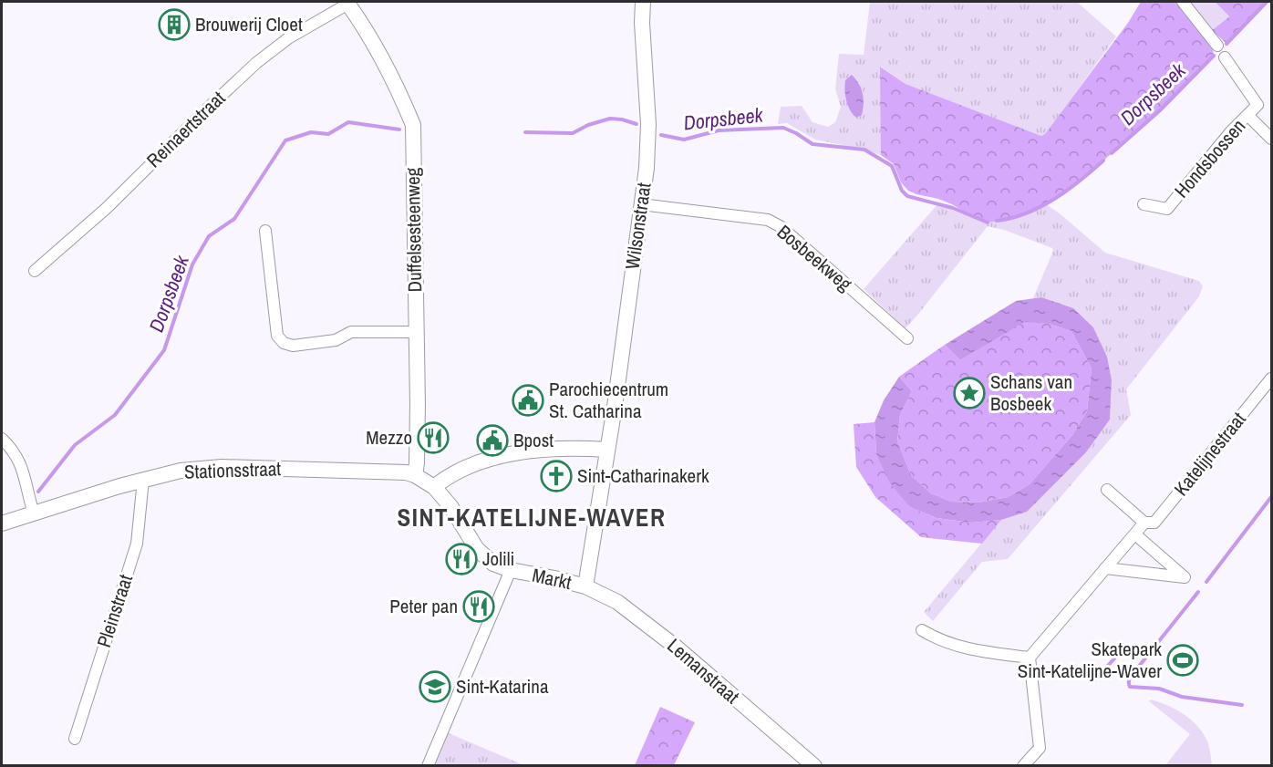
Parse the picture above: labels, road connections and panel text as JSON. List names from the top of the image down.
{
  "streets": {
    "street": [
      "Reinaertstraat",
      "Hondsbossen",
      "Wilsonstraat",
      "Duffelsesteenweg",
      "Bosbeekweg",
      "Katelijnestraat",
      "Stationsstraat",
      "Markt",
      "Pleinstraat",
      "Lemanstraat"
    ]
  },
  "crossings": [
    ["Reinaertstraat", "Duffelsesteenweg"],
    ["Wilsonstraat", "Bosbeekweg"],
    ["Wilsonstraat", "Markt"],
    ["Duffelsesteenweg", "Stationsstraat"],
    ["Stationsstraat", "Markt"],
    ["Stationsstraat", "Pleinstraat"],
    ["Markt", "Lemanstraat"]
  ],
  "districts": ["SINT-KATELIJNE-WAVER"],
  "water": ["Dorpsbeek"],
  "places": {
    "building": ["Brouwerij Cloet"],
    "place": ["Schans van Bosbeek"],
    "public building": ["Parochiecentrum St. Catharina", "Bpost"],
    "restaurant": ["Mezzo", "Jolili", "Peter pan"],
    "church": ["Sint-Catharinakerk"],
    "sports": ["Skatepark Sint-Katelijne-Waver"],
    "school or university": ["Sint-Katarina"]
  }
}
